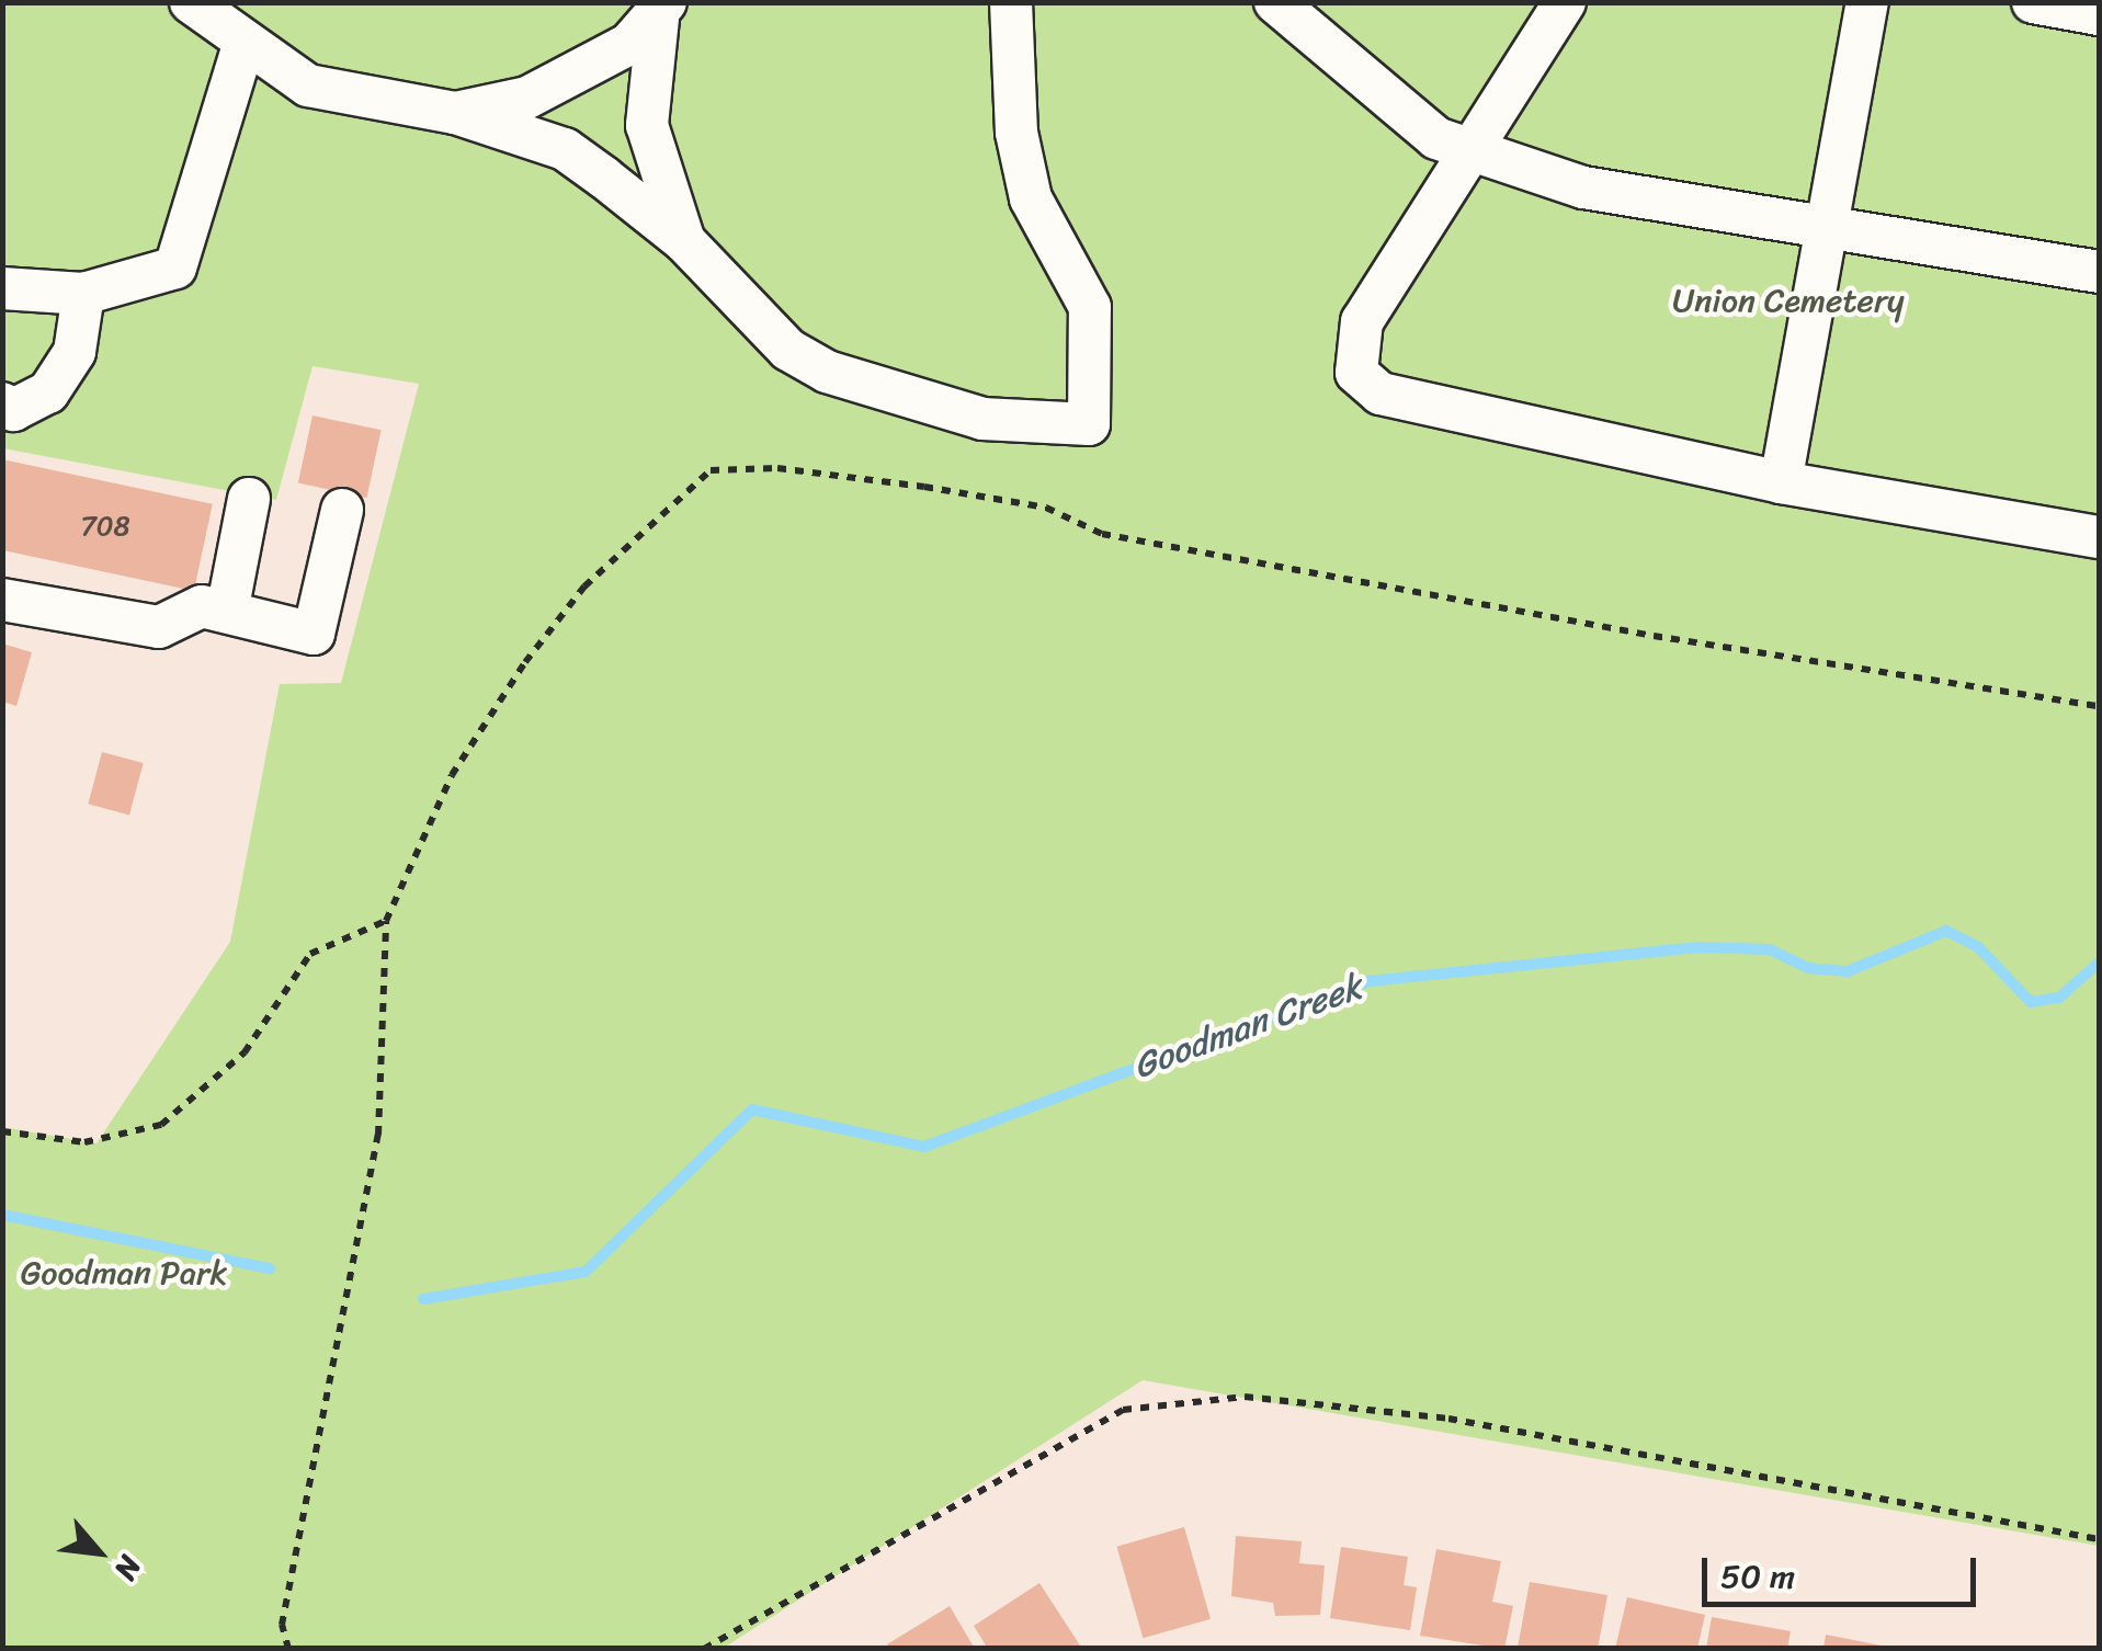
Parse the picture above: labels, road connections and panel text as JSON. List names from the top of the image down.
{
  "water": ["Goodman Creek"],
  "parks": ["Union Cemetery", "Goodman Park"],
  "house_numbers": ["708"],
  "scale_bar": "50 m",
  "north": "bottom right"
}
